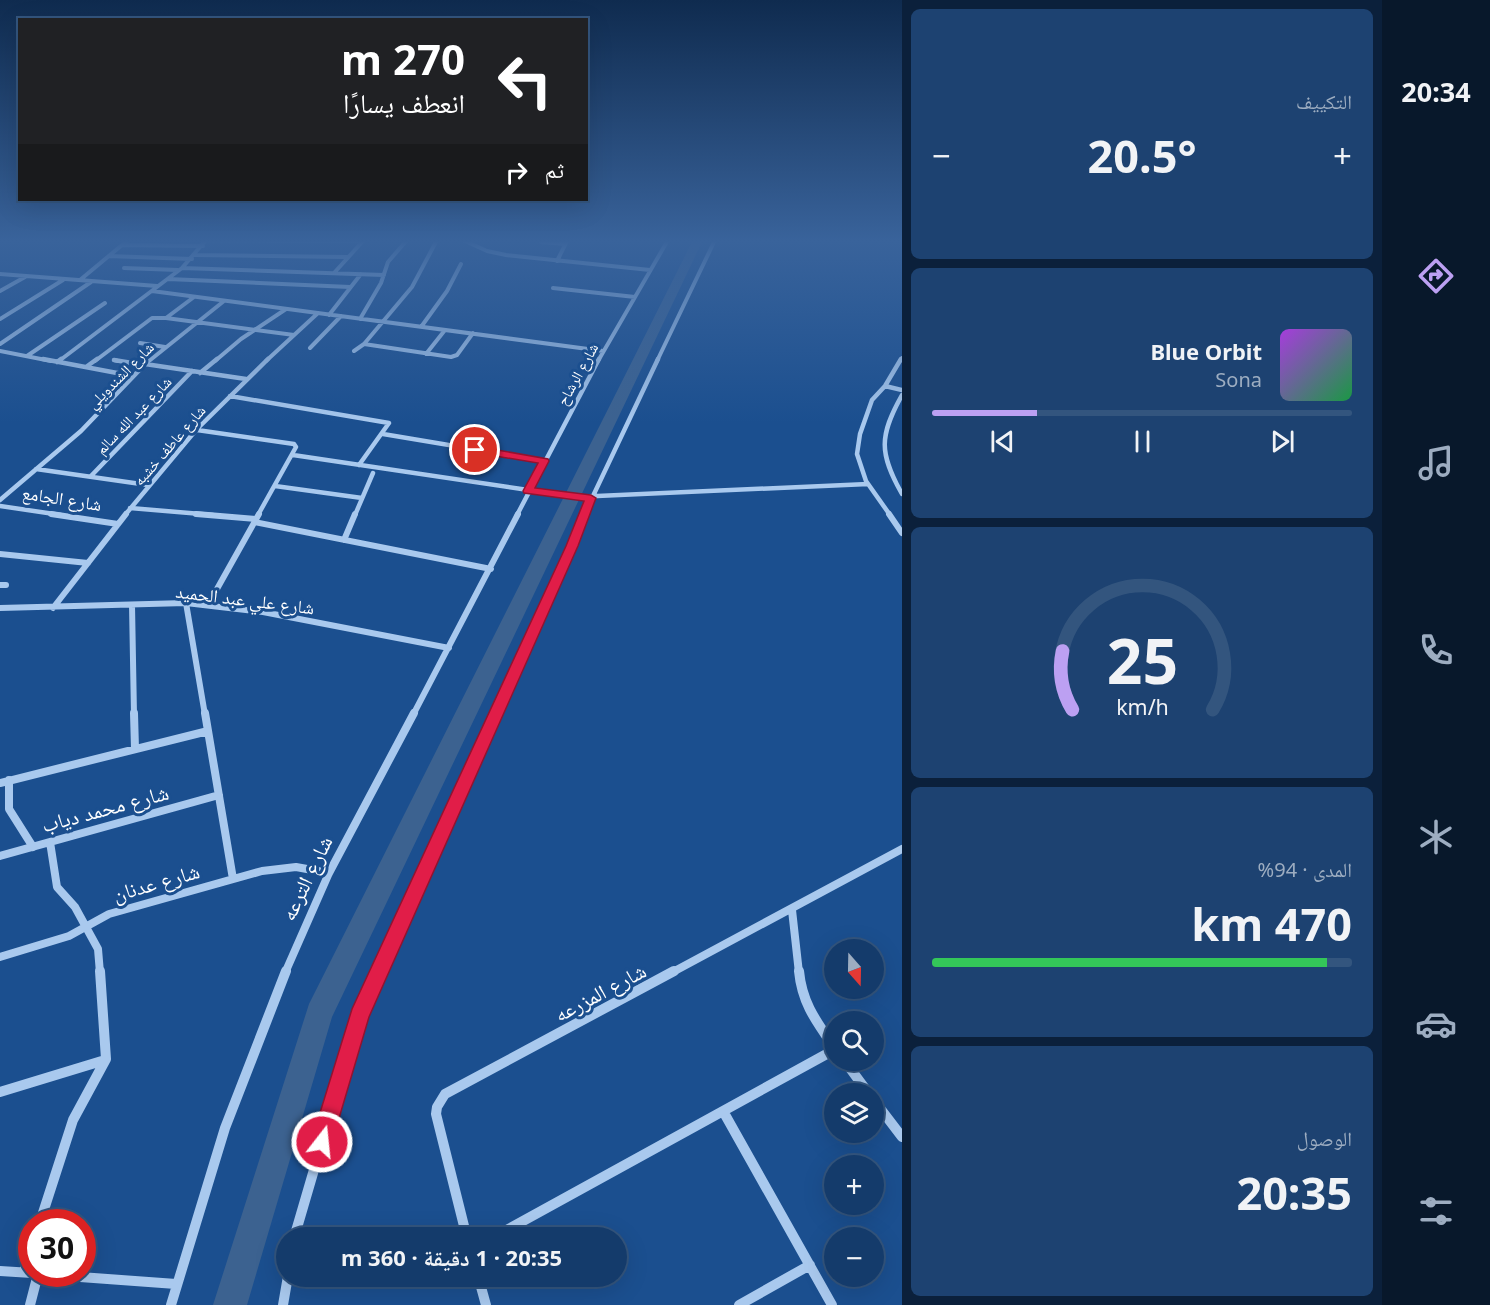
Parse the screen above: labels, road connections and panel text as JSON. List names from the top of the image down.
{
  "streets": {
    "street": [
      "شارع الرشاح",
      "شارع الشندويلي",
      "شارع عبد الله سالم",
      "شارع عاطف خشبه",
      "شارع الجامع",
      "شارع علي عبد الحميد",
      "شارع محمد دياب",
      "شارع الترعه",
      "شارع عدنان",
      "شارع المزرعه"
    ]
  },
  "crossings": [
    ["شارع الرشاح", "شارع الترعه"],
    ["شارع عاطف خشبه", "شارع الجامع"],
    ["شارع عاطف خشبه", "شارع علي عبد الحميد"],
    ["شارع علي عبد الحميد", "شارع الترعه"],
    ["شارع الترعه", "شارع عدنان"]
  ],
  "north": "bottom",
  "page": {
    "tabs": "20:34",
    "tile": [
      "التكييف",
      ["المدى · 94%", "470 km"],
      ["الوصول", "20:35"]
    ],
    "turn": ["270 m", "انعطف يسارًا"],
    "heat": ["−", "20.5°", "+"],
    "then": "ثم",
    "song": ["Blue Orbit", "Sona"],
    "map_buttons": ["+", "−"],
    "limit": "30",
    "trip": "20:35 · 1 دقيقة · 360 m",
    "gauge": ["25", "km/h"]
  }
}
